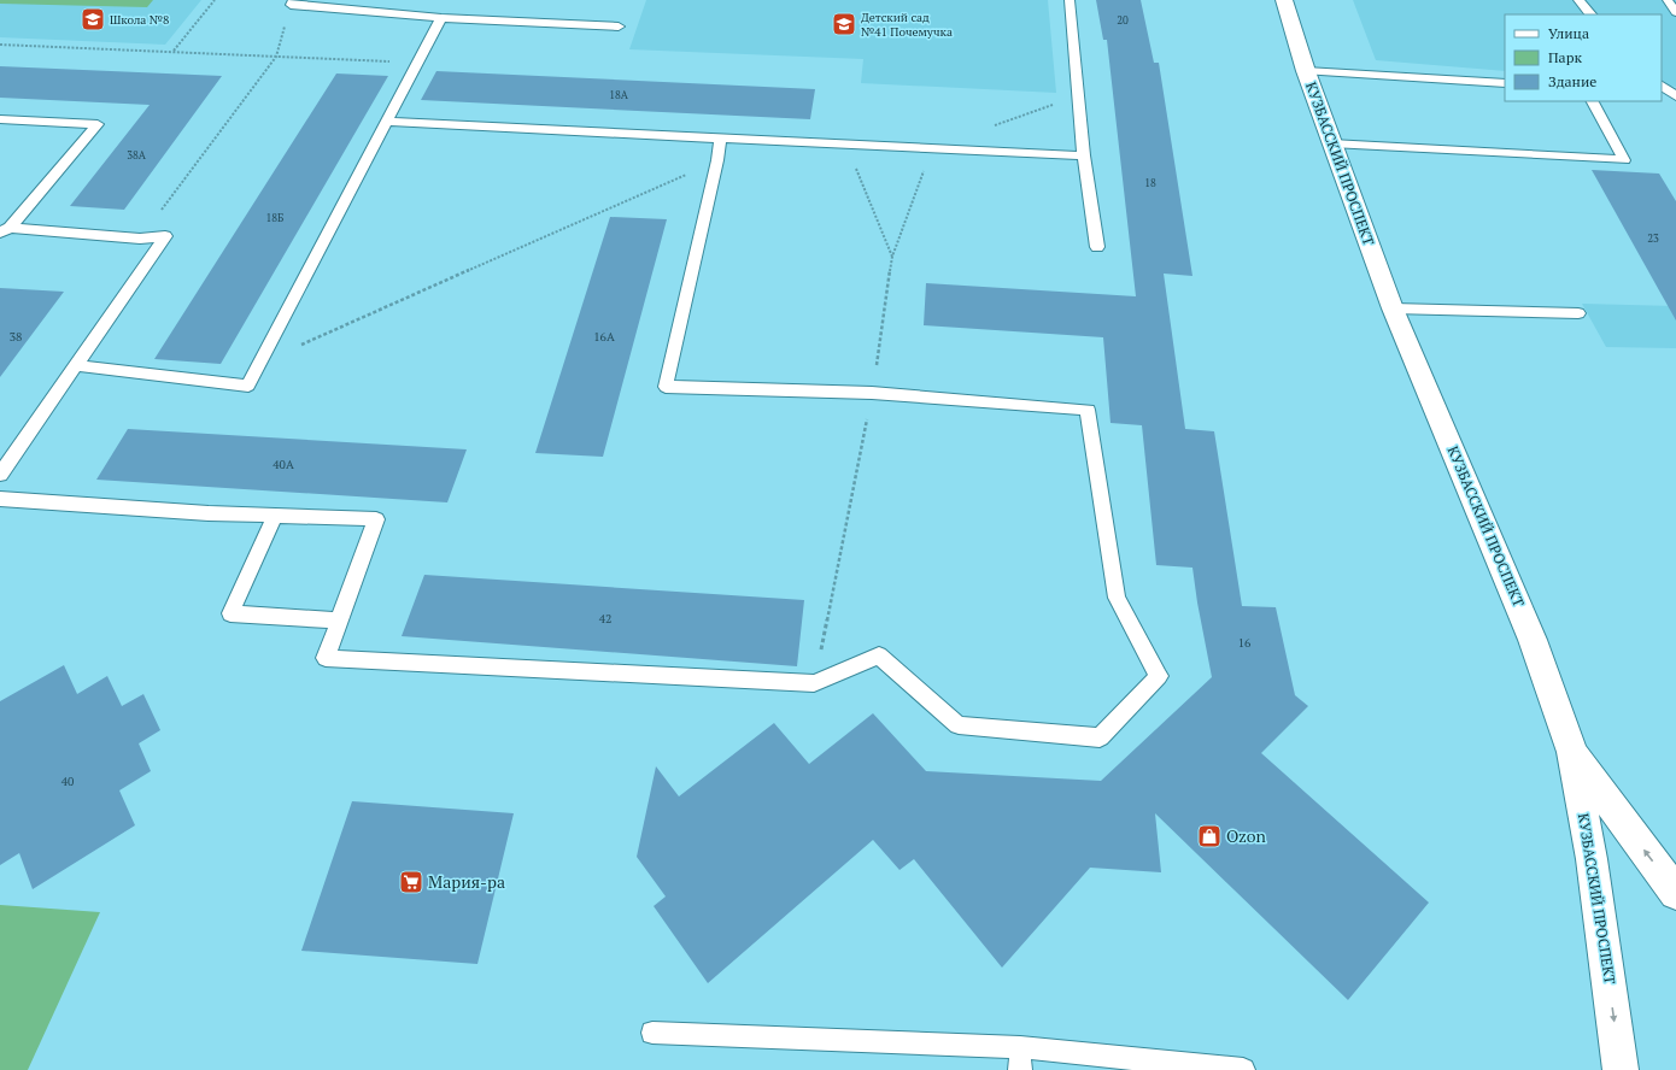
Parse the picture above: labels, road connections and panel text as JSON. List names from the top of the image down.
{
  "streets": {
    "street": ["КУЗБАССКИЙ ПРОСПЕКТ"]
  },
  "places": {
    "school or university": ["Школа №8", "Детский сад №41 Почемучка"],
    "shop": ["Ozon"],
    "supermarket": ["Мария-ра"]
  },
  "house_numbers": [
    "20",
    "18А",
    "38А",
    "18",
    "18Б",
    "23",
    "38",
    "16А",
    "40А",
    "42",
    "16",
    "40"
  ],
  "legend": ["Улица", "Парк", "Здание"]
}
